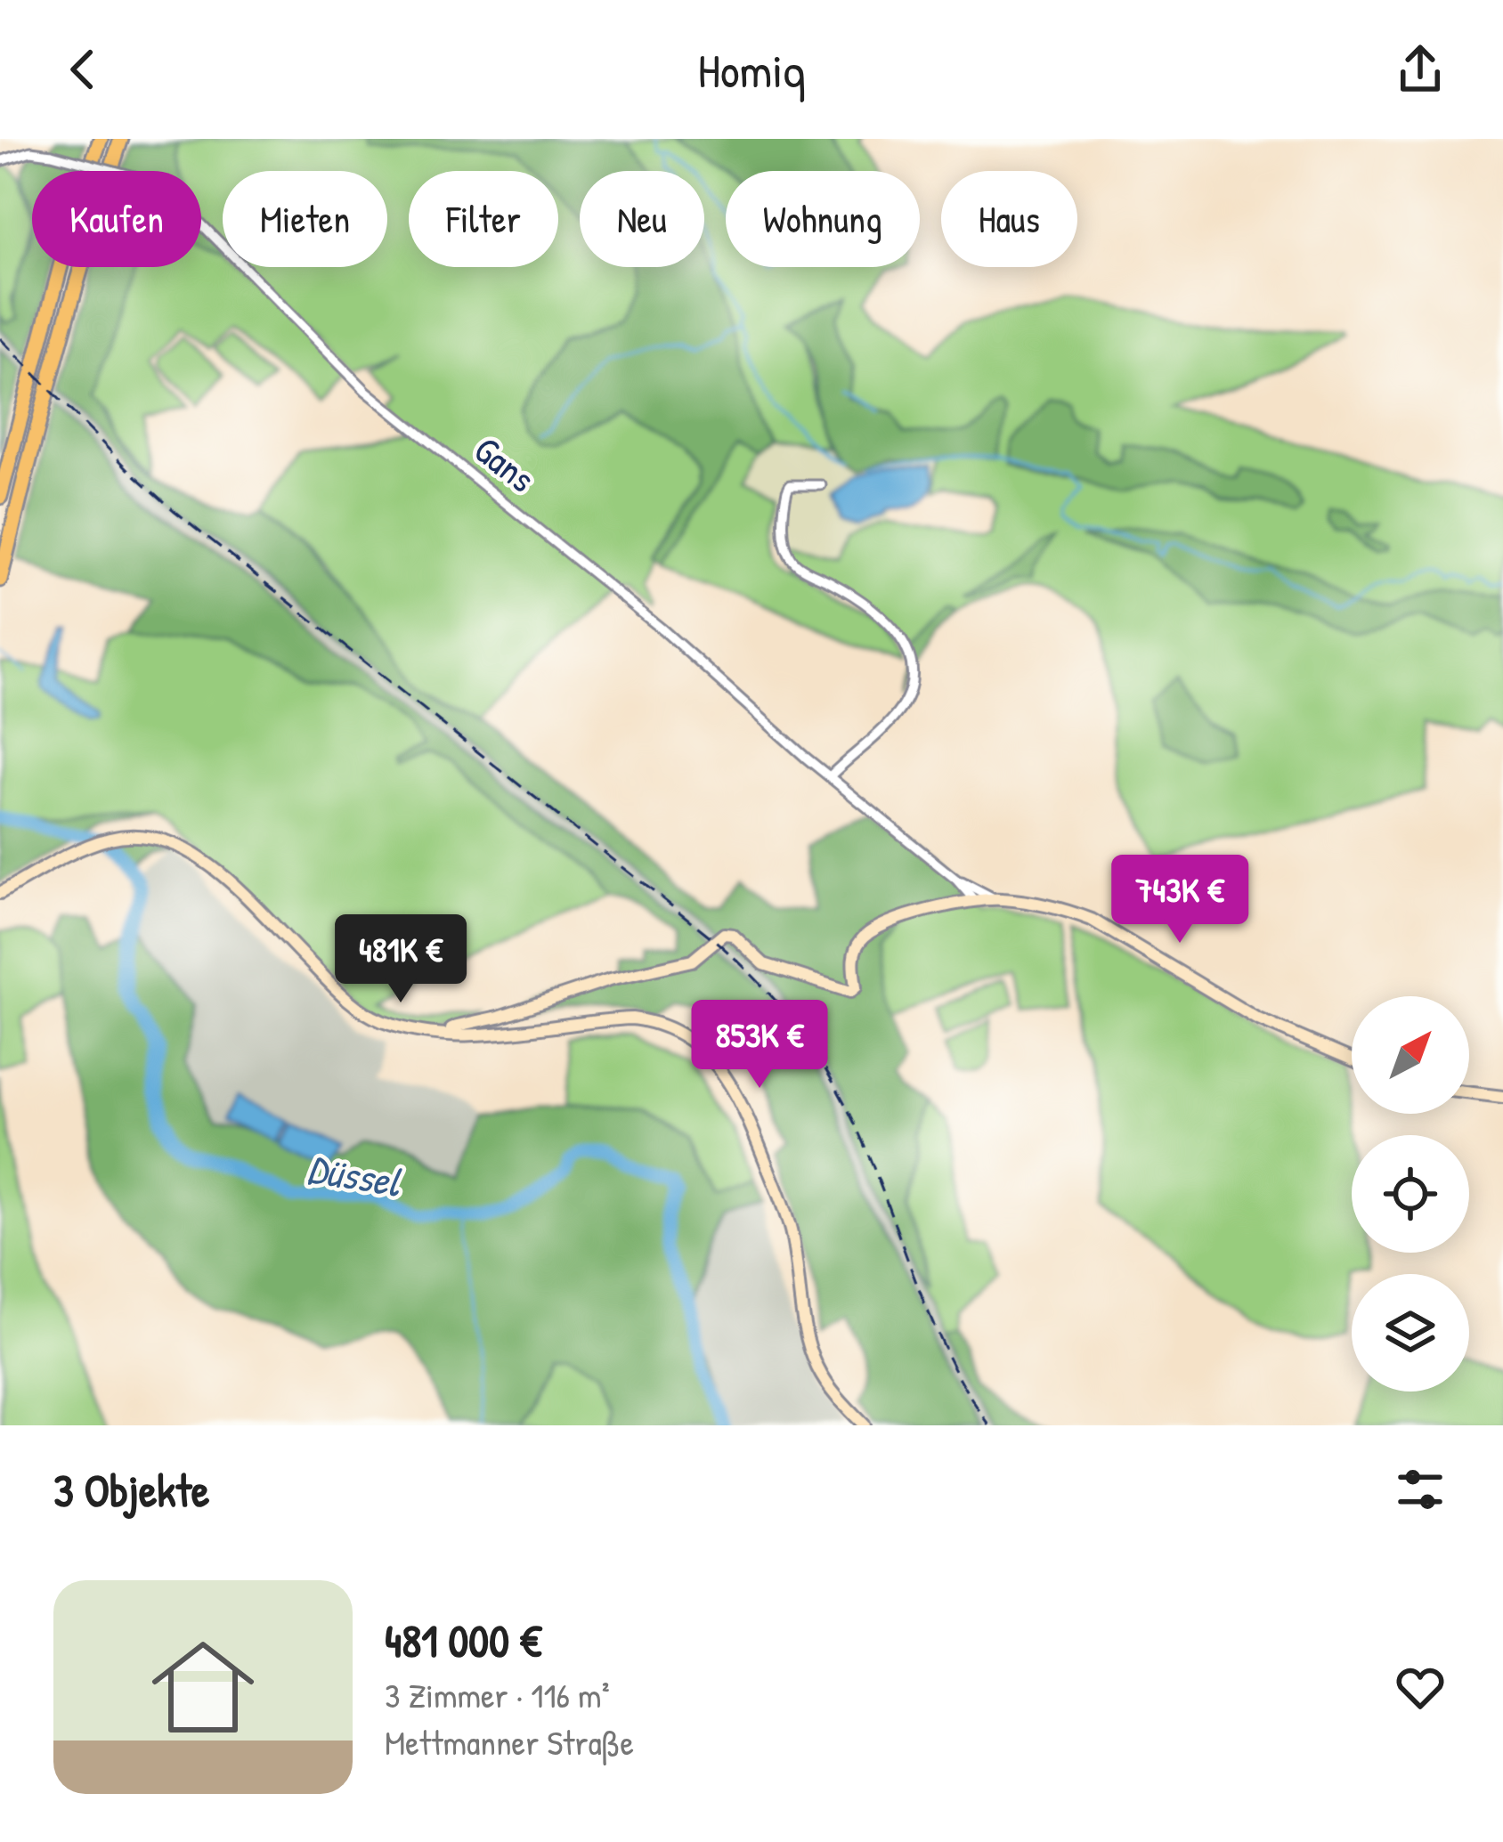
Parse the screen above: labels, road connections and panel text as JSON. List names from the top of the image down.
{
  "streets": {
    "street": ["Gans"]
  },
  "water": ["Düssel"],
  "north": "top right",
  "page": {
    "header": "Homiq",
    "chip": [
      "Kaufen",
      "Mieten",
      "Filter",
      "Neu",
      "Wohnung",
      "Haus"
    ],
    "price": ["743K €", "481K €", "853K €"],
    "heading": "3 Objekte",
    "list": [
      {
        "name": "481 000 €",
        "note": "3 Zimmer · 116 m² · Mettmanner Straße"
      }
    ]
  }
}
